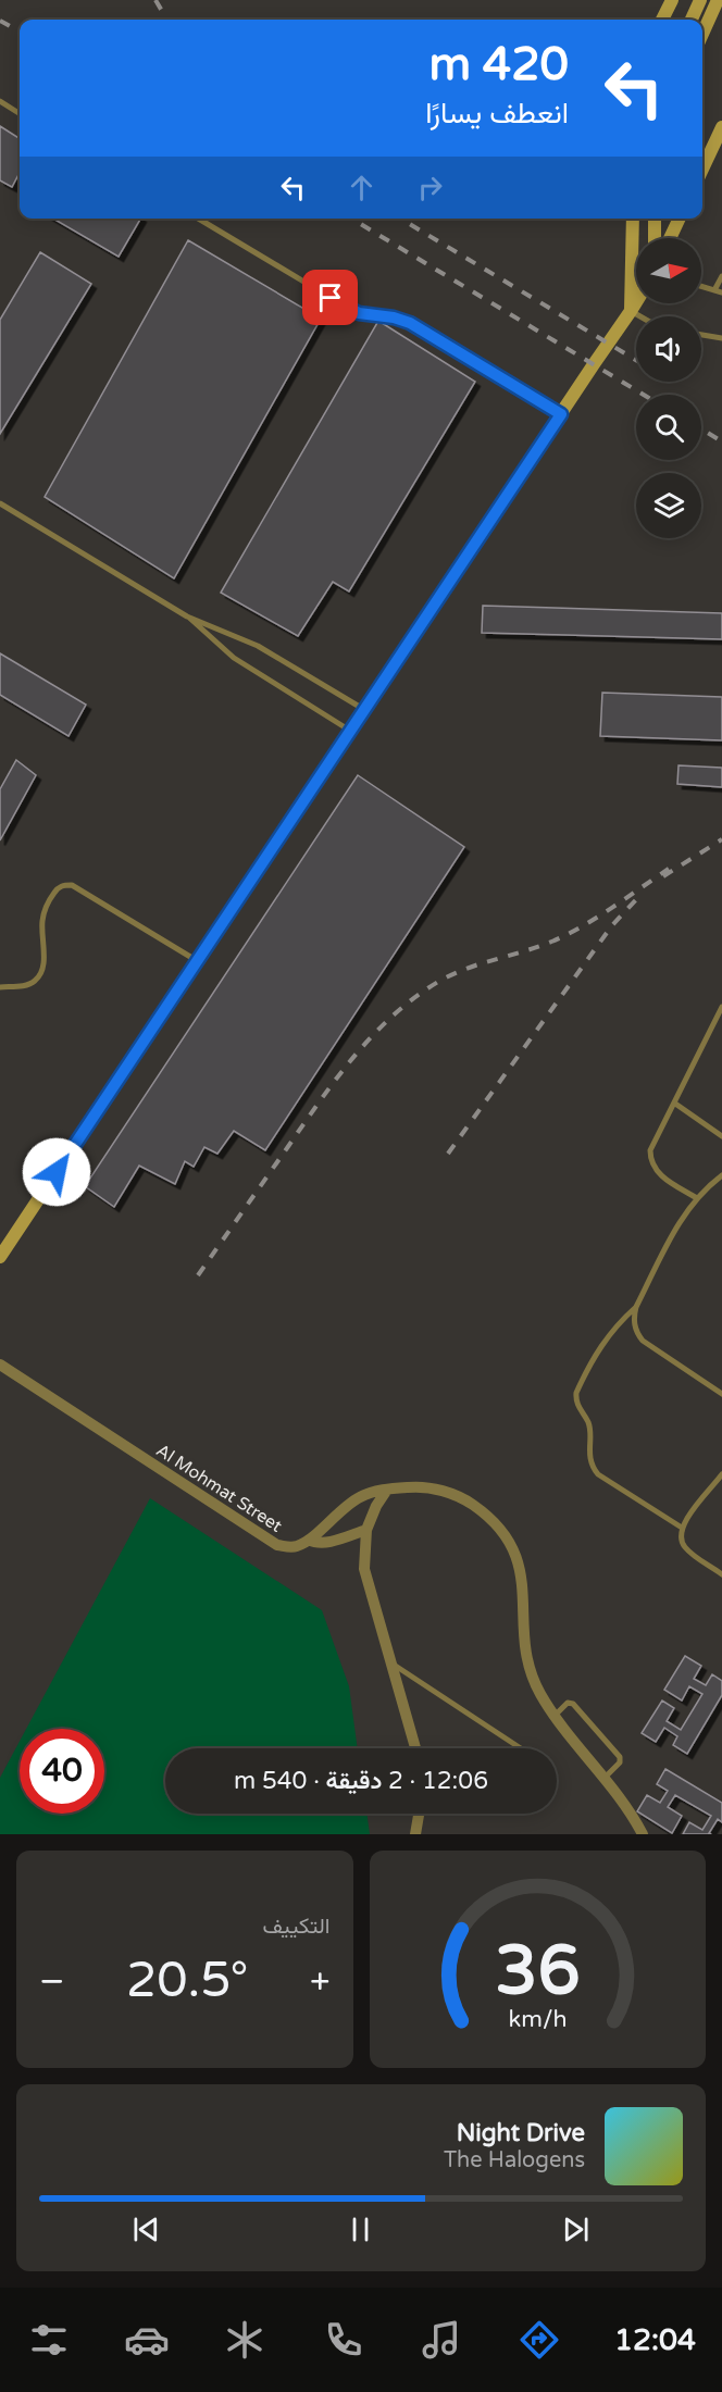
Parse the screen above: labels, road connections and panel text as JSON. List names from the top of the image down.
{
  "streets": {
    "street": ["Al Mohmat Street"]
  },
  "north": "right",
  "page": {
    "turn": ["420 m", "انعطف يسارًا"],
    "limit": "40",
    "trip": "12:06 · 2 دقيقة · 540 m",
    "tile": "التكييف",
    "heat": ["−", "20.5°", "+"],
    "song": ["Night Drive", "The Halogens"],
    "tabs": "12:04",
    "gauge": ["36", "km/h"]
  }
}
